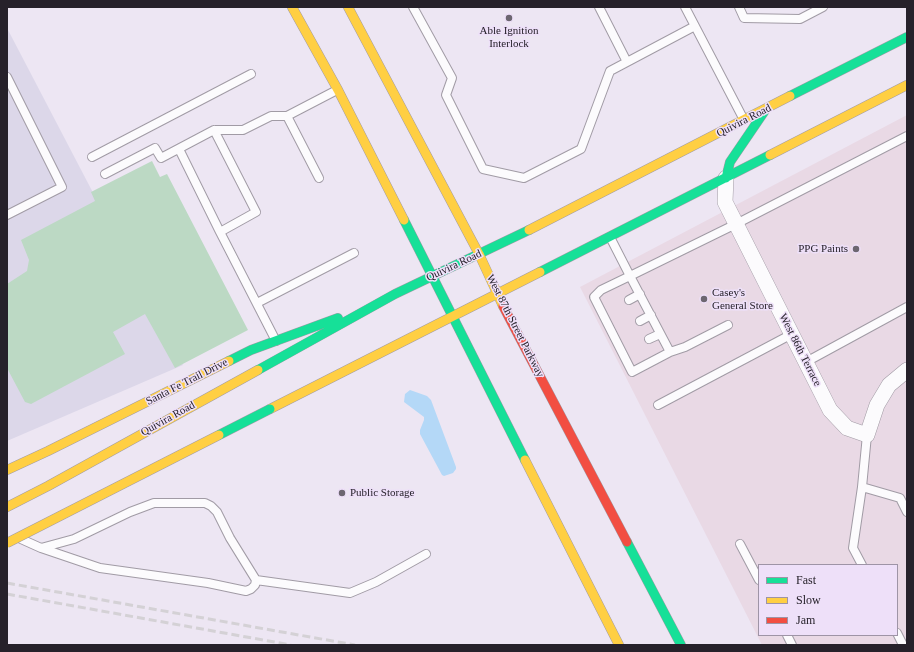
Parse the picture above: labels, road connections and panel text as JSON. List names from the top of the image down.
{
  "streets": {
    "main road": ["Quivira Road", "West 87th Street Parkway", "Santa Fe Trail Drive"],
    "street": ["West 86th Terrace"]
  },
  "crossings": [
    ["Quivira Road", "West 87th Street Parkway"],
    ["Quivira Road", "Santa Fe Trail Drive"]
  ],
  "places": [
    "Able Ignition Interlock",
    "PPG Paints",
    "Casey's General Store",
    "Public Storage"
  ],
  "legend": ["Fast", "Slow", "Jam"]
}
